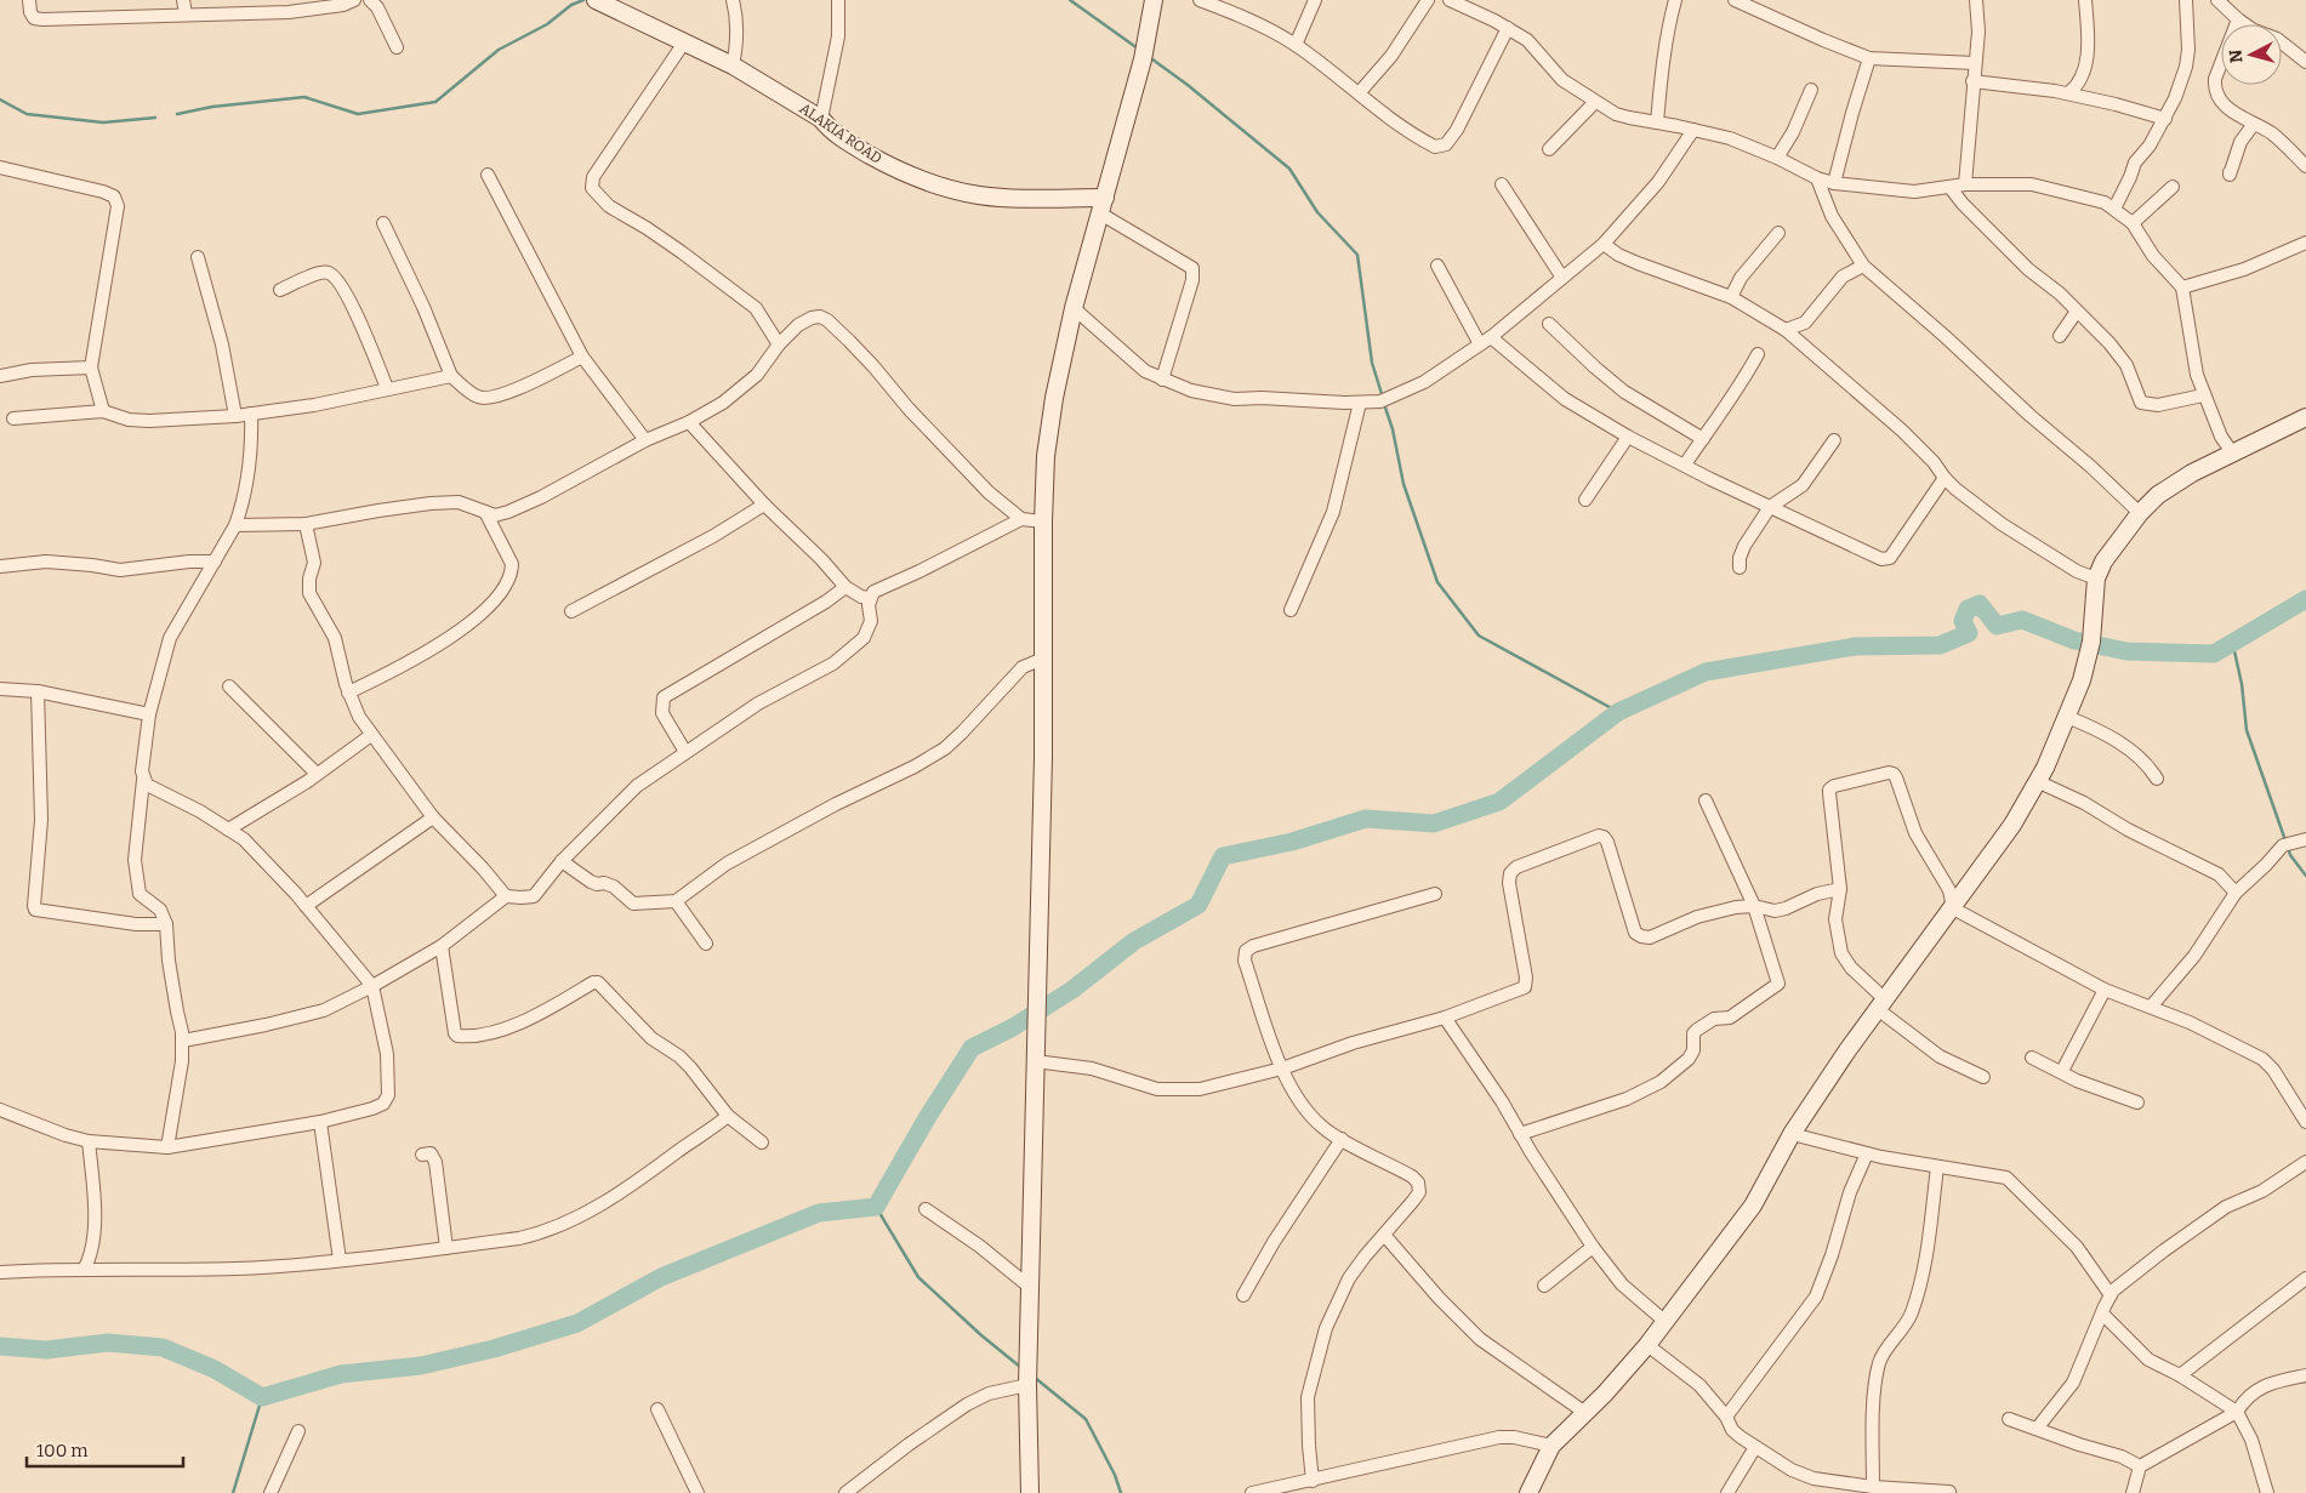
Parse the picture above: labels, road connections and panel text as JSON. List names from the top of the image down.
{
  "streets": {
    "street": ["ALAKIA ROAD"]
  },
  "scale_bar": "100 m",
  "north": "left"
}
